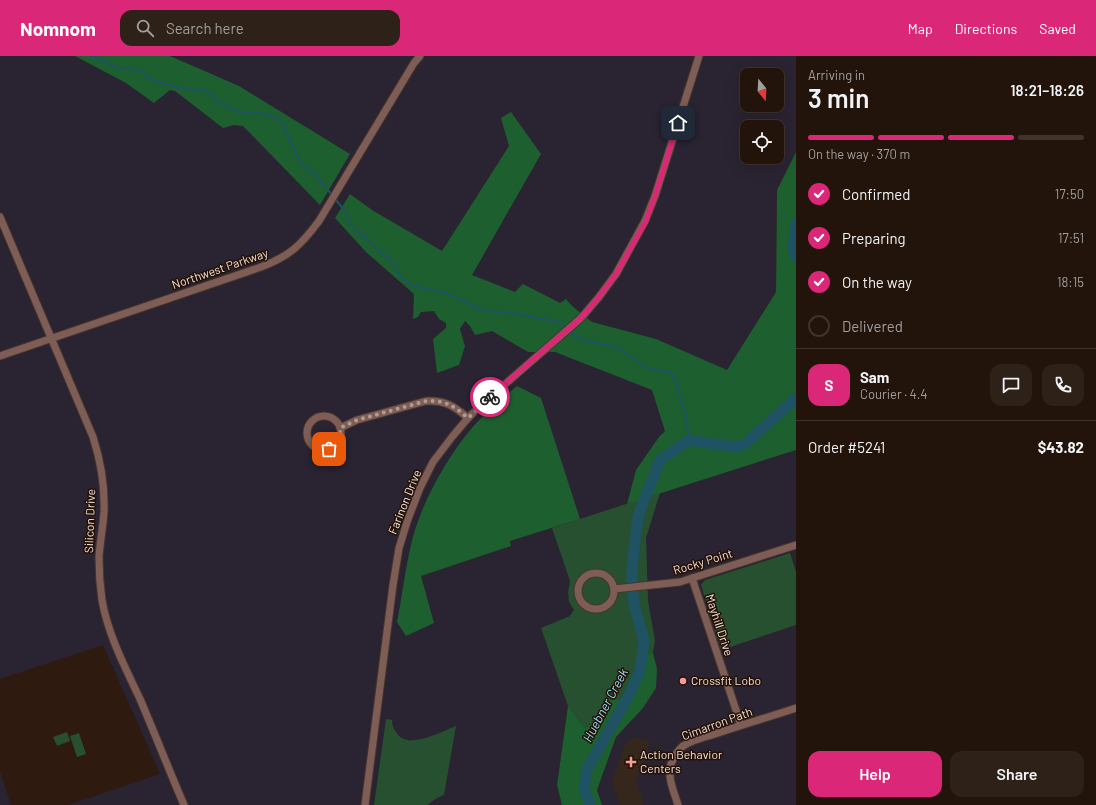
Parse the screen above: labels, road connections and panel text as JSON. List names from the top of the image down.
{
  "streets": {
    "street": [
      "Northwest Parkway",
      "Farinon Drive",
      "Silicon Drive",
      "Rocky Point",
      "Mayhill Drive",
      "Cimarron Path"
    ]
  },
  "crossings": [
    ["Northwest Parkway", "Silicon Drive"],
    ["Rocky Point", "Mayhill Drive"],
    ["Mayhill Drive", "Cimarron Path"]
  ],
  "water": ["Huebner Creek"],
  "places": {
    "other": ["Crossfit Lobo"],
    "health": ["Action Behavior Centers"]
  },
  "north": "bottom",
  "page": {
    "header": "Nomnom",
    "search": "Search here",
    "nav": ["Map", "Directions", "Saved"],
    "heading": ["3 min", "Arriving in", "18:21–18:26"],
    "panel": [
      "Sam",
      "Courier · 4.4",
      "Order #5241",
      "$43.82"
    ],
    "bar": "On the way · 370 m",
    "list": [
      ["Confirmed", "17:50"],
      ["Preparing", "17:51"],
      ["On the way", "18:15"],
      "Delivered"
    ],
    "round": "S",
    "buttons": ["Help", "Share"]
  }
}
